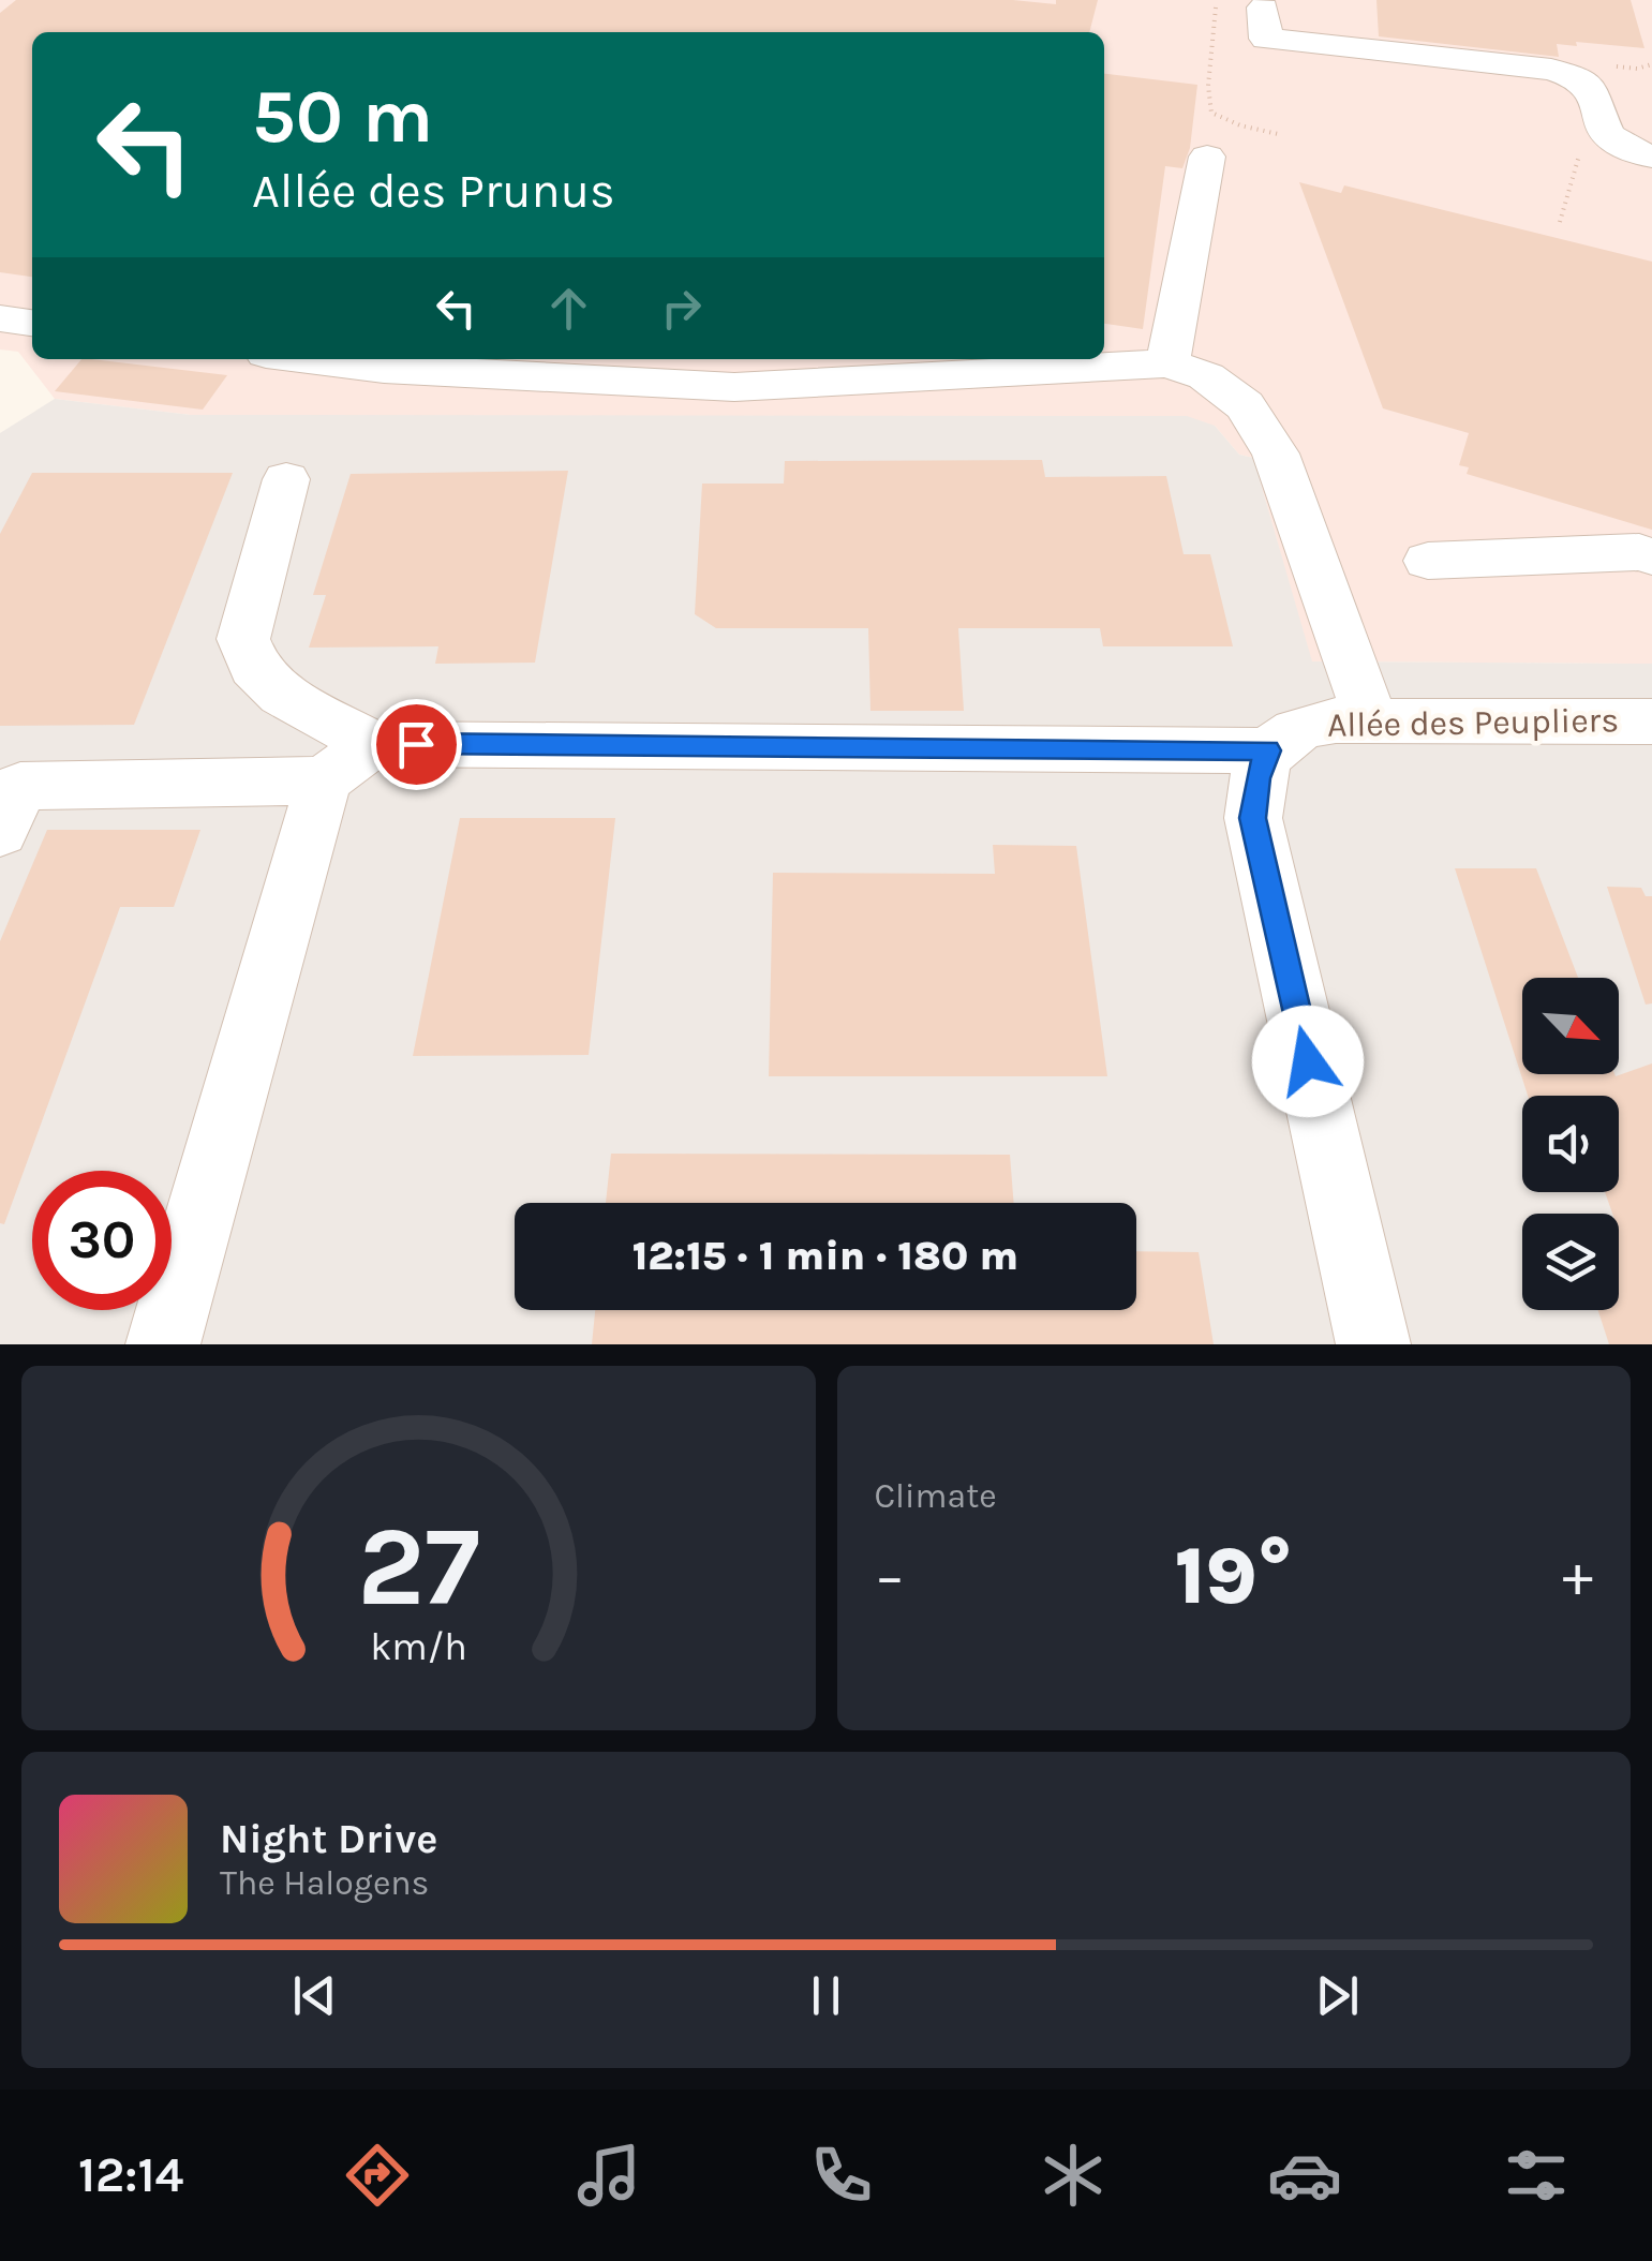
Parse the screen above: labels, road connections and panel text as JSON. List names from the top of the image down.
{
  "streets": {
    "street": ["Allée des Peupliers"]
  },
  "north": "bottom right",
  "page": {
    "turn": ["50 m", "Allée des Prunus"],
    "limit": "30",
    "trip": "12:15 · 1 min · 180 m",
    "tile": "Climate",
    "heat": ["−", "19°", "+"],
    "song": ["Night Drive", "The Halogens"],
    "tabs": "12:14",
    "gauge": ["27", "km/h"]
  }
}
